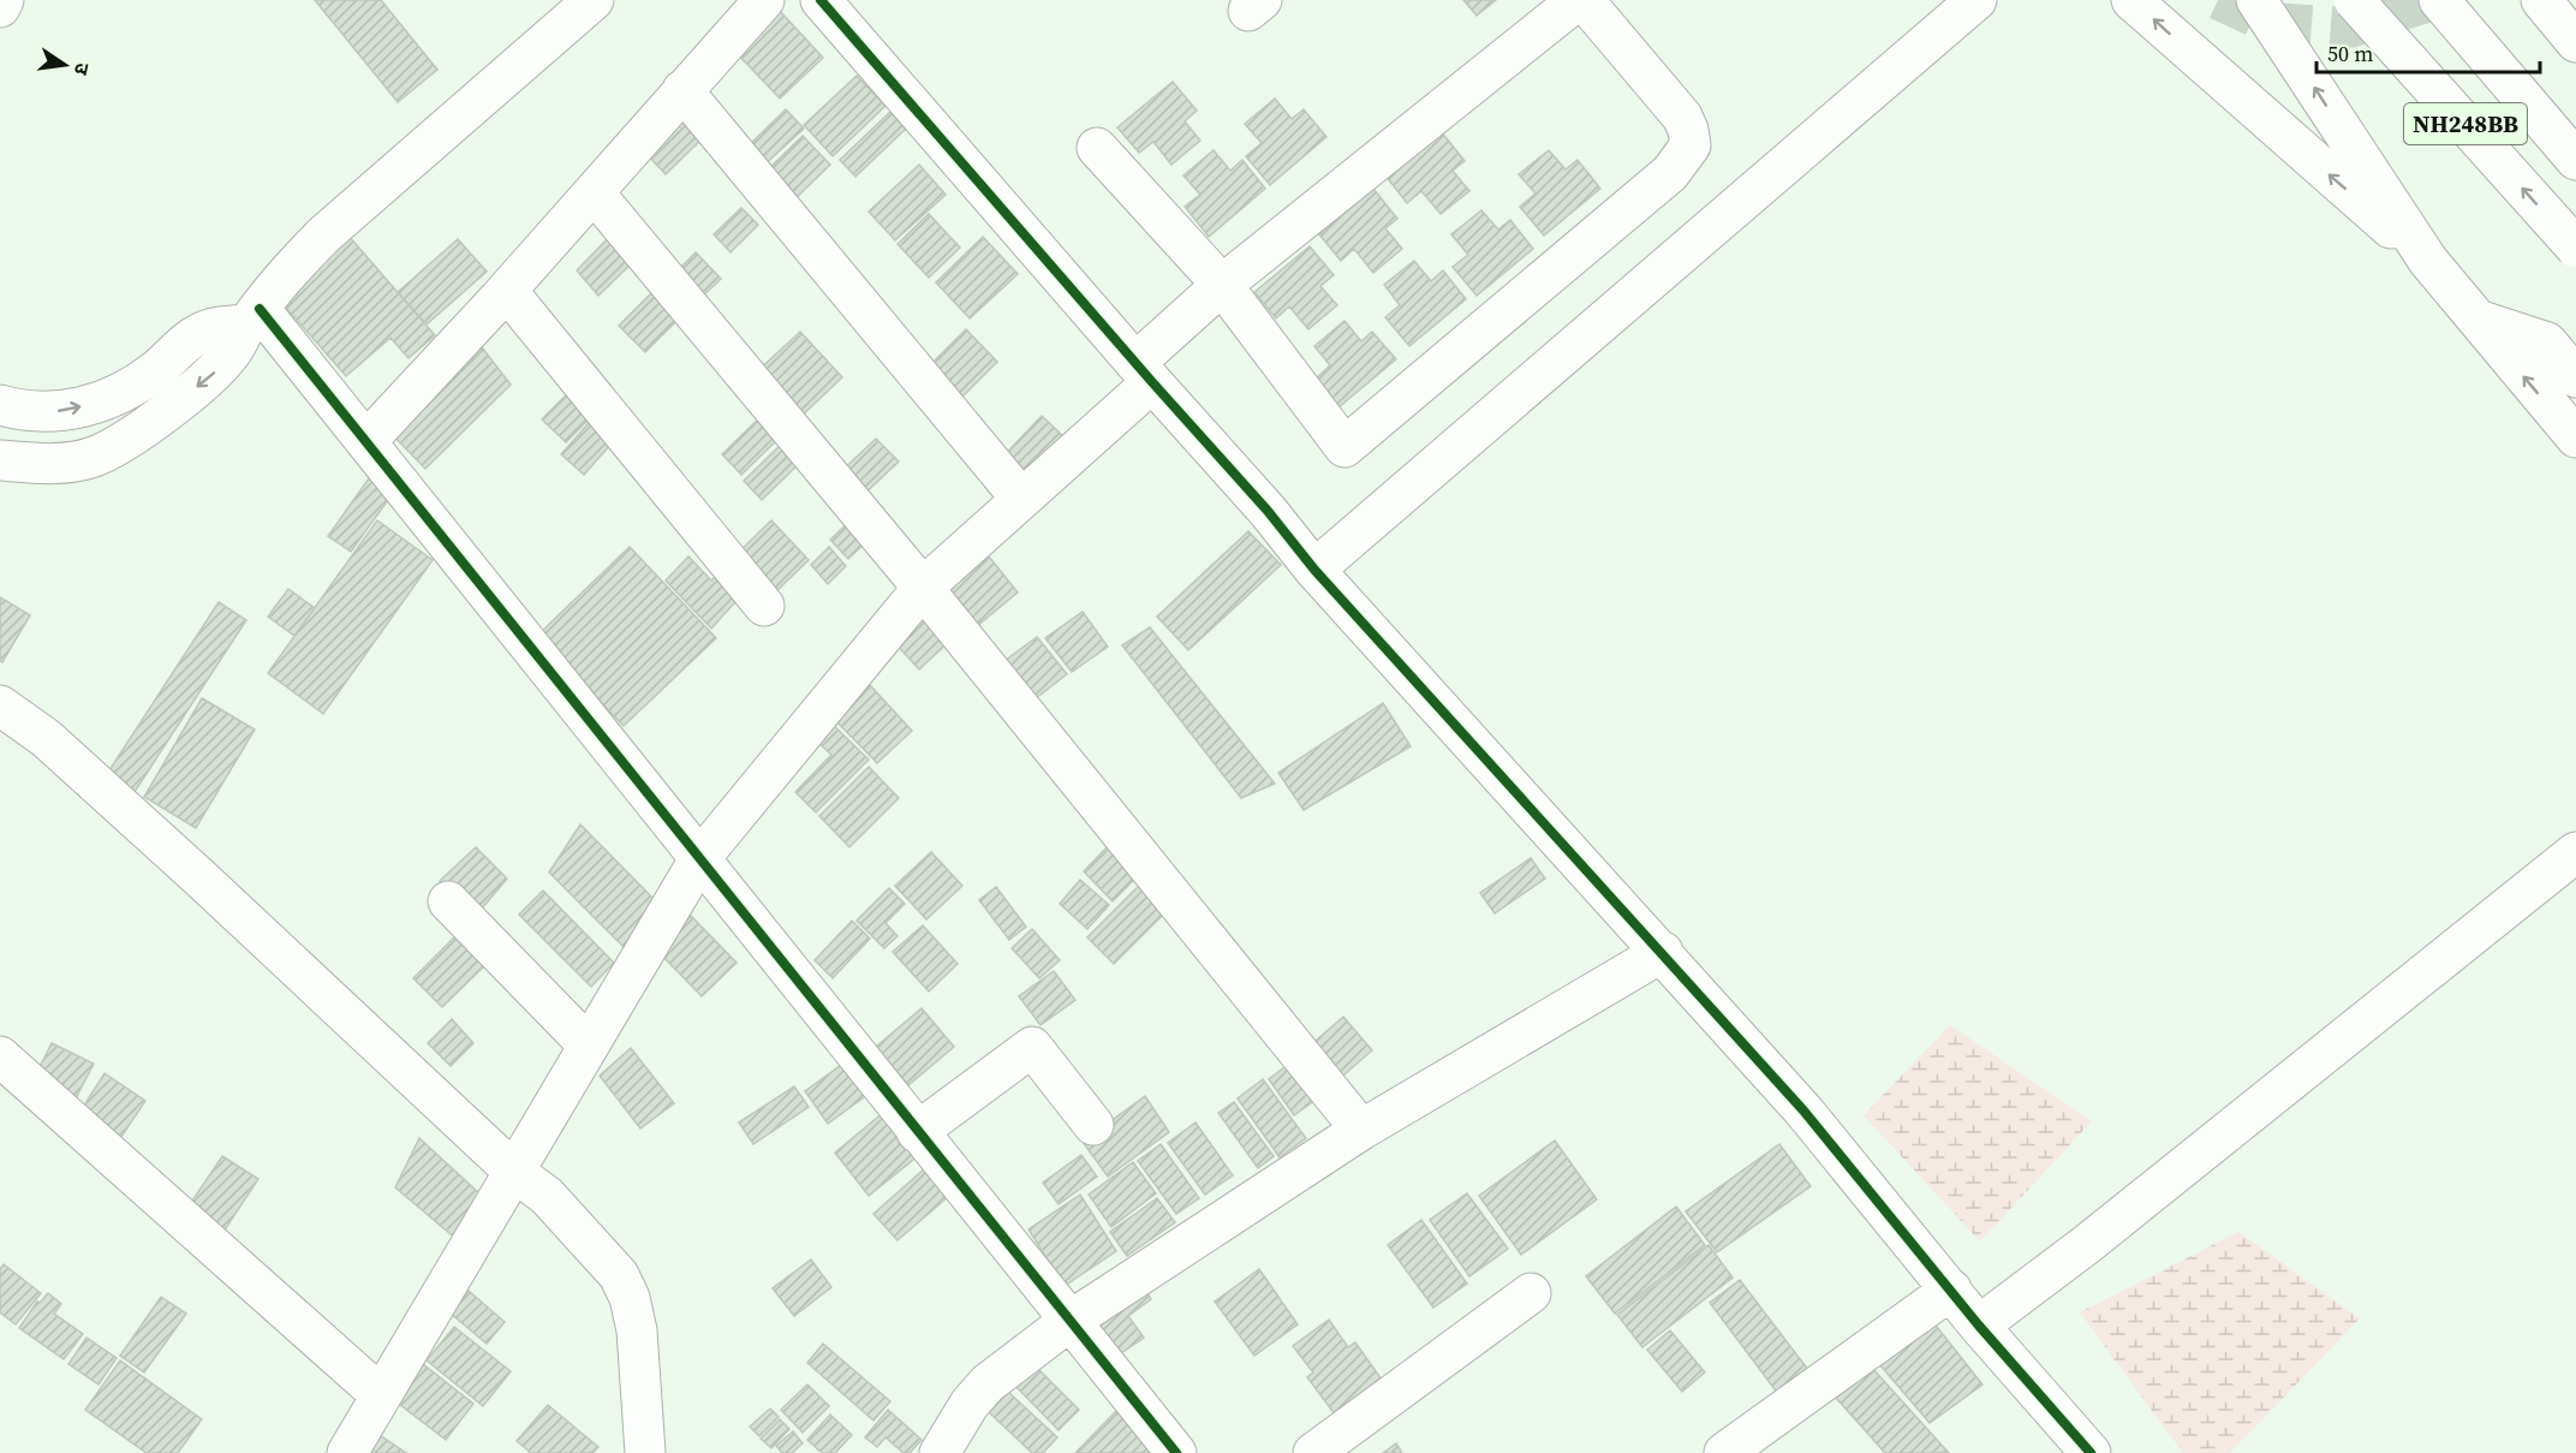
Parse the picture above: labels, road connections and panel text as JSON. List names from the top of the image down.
{
  "streets": {
    "main road": ["NH248BB"]
  },
  "scale_bar": "50 m",
  "north": "right"
}
